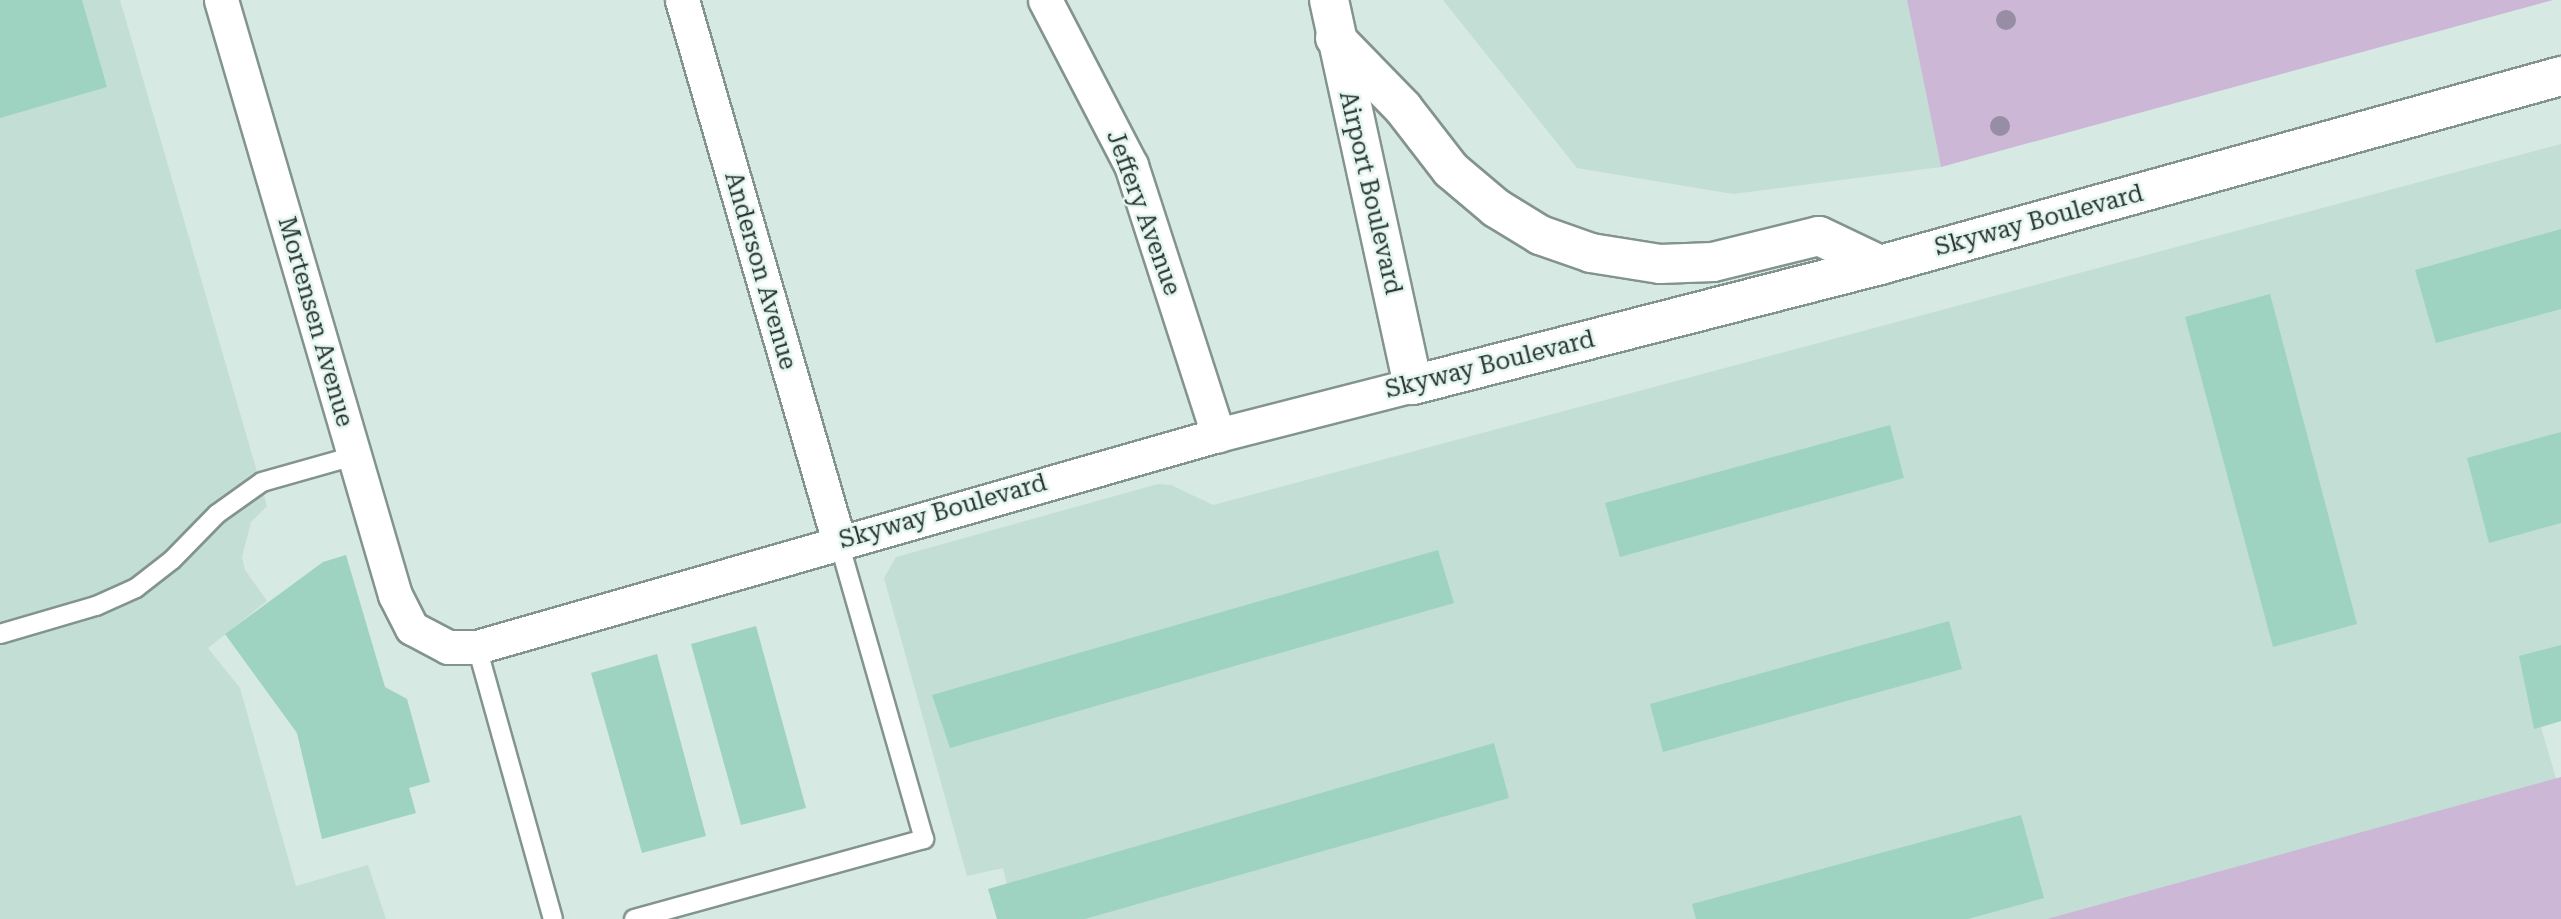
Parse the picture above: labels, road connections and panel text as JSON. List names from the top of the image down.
{
  "streets": {
    "main road": ["Airport Boulevard", "Skyway Boulevard"],
    "street": ["Jeffery Avenue", "Anderson Avenue", "Mortensen Avenue"]
  },
  "crossings": [
    ["Airport Boulevard", "Skyway Boulevard"],
    ["Jeffery Avenue", "Skyway Boulevard"],
    ["Skyway Boulevard", "Anderson Avenue"],
    ["Skyway Boulevard", "Mortensen Avenue"]
  ]
}
